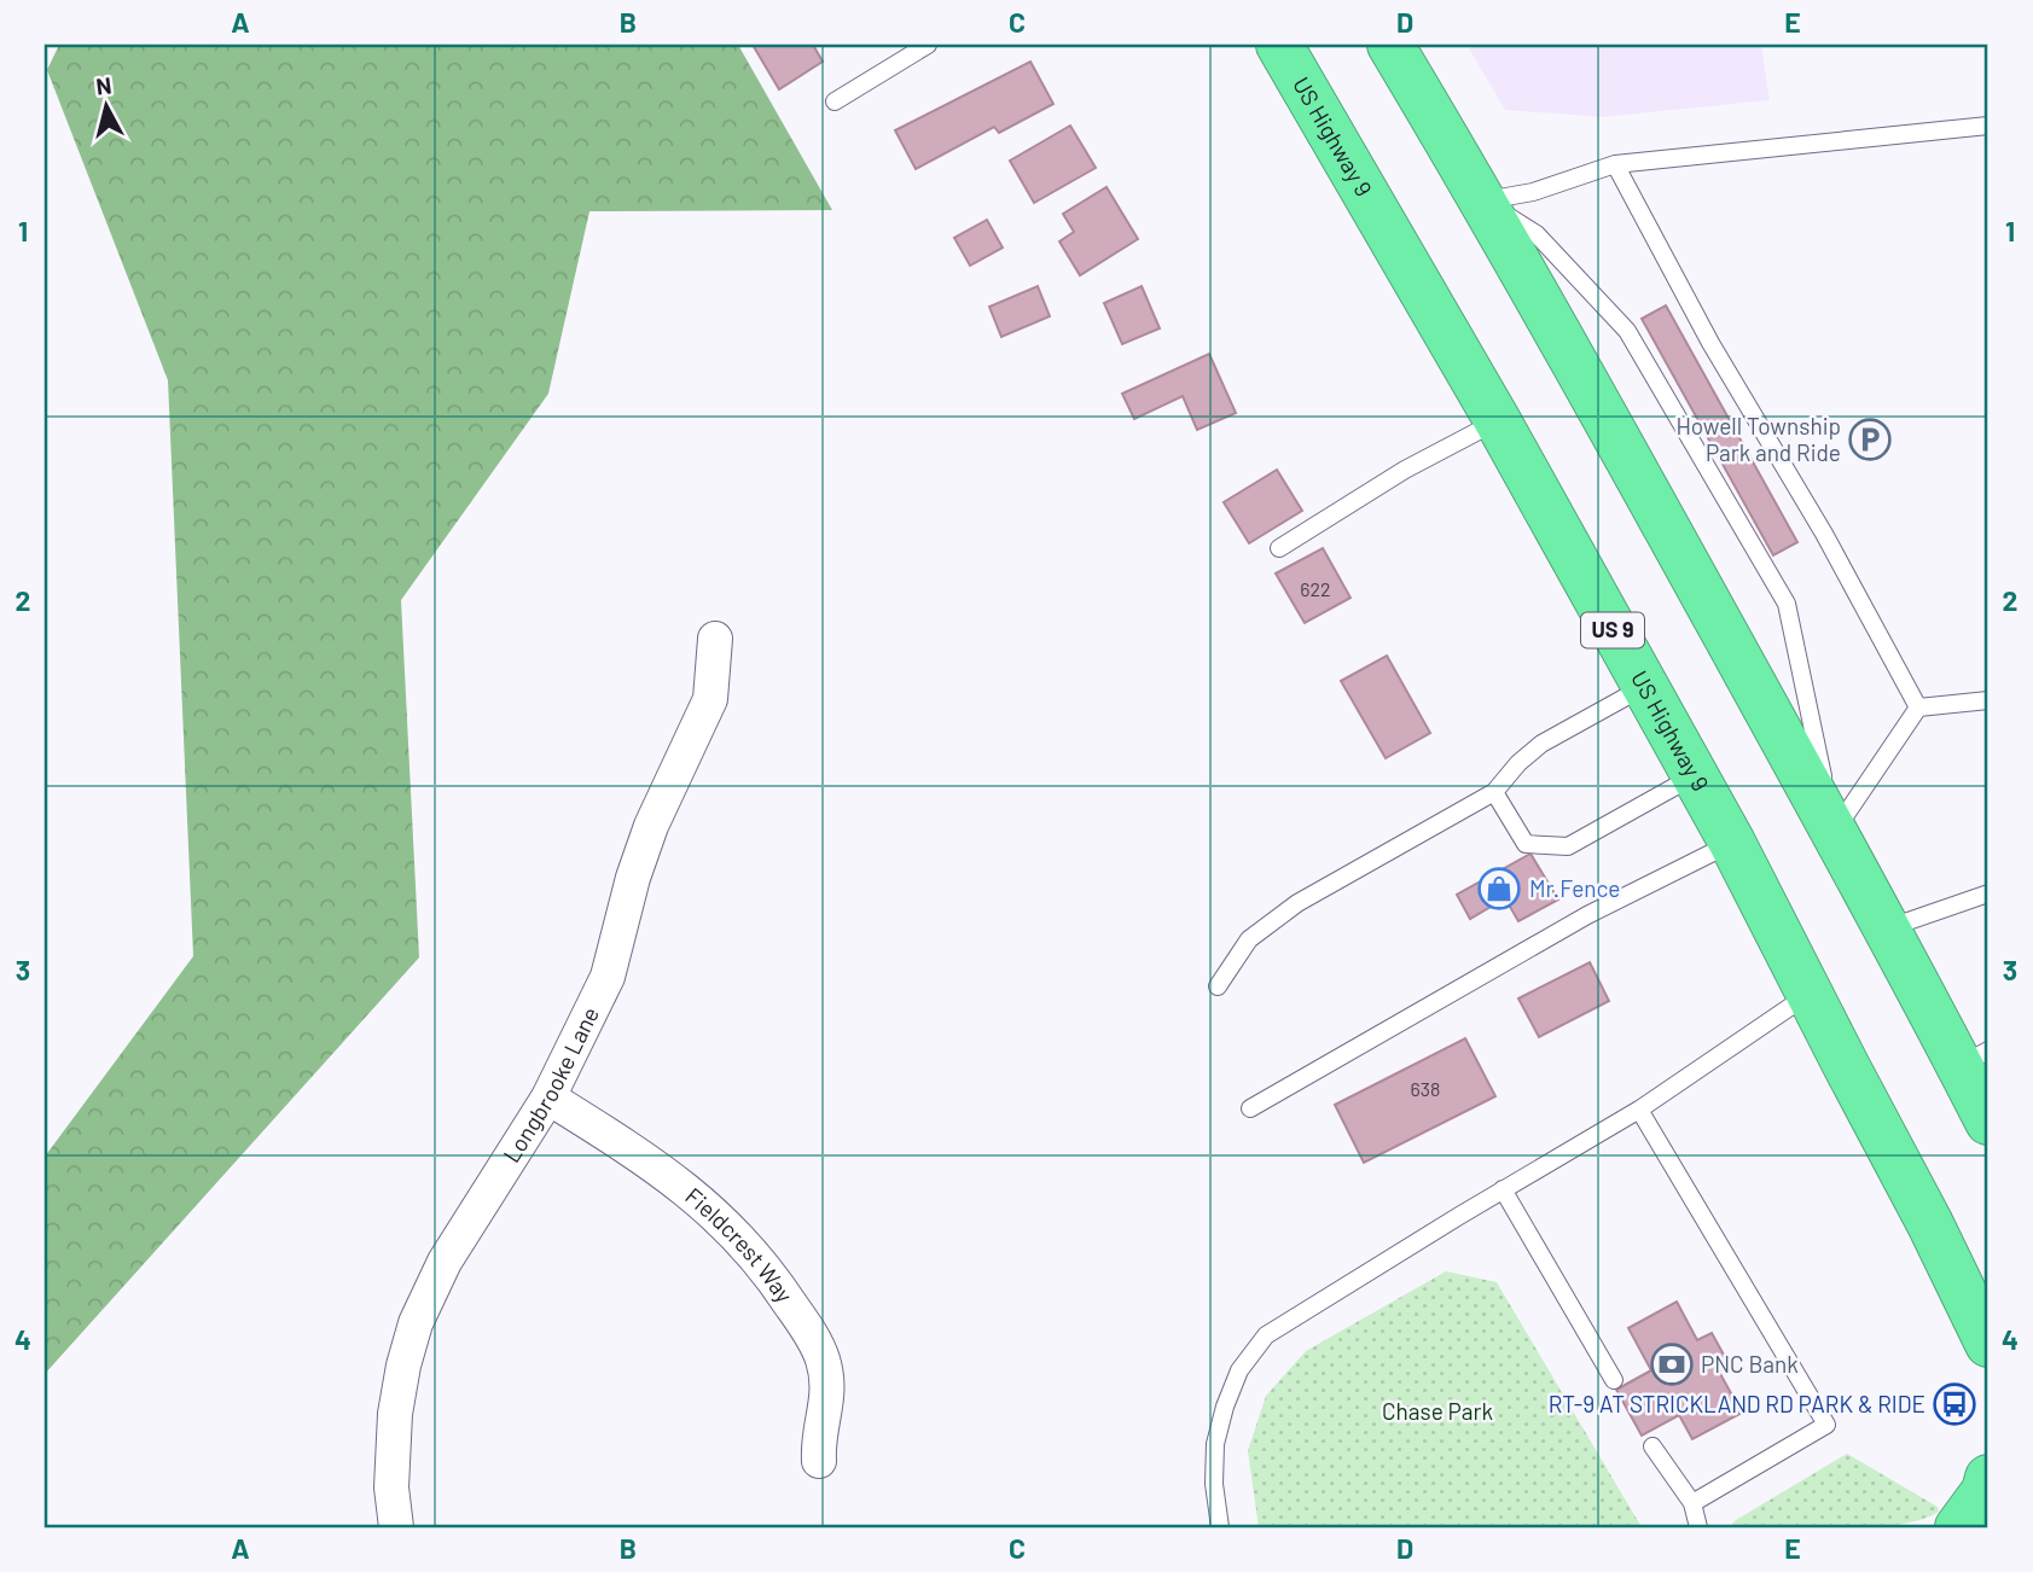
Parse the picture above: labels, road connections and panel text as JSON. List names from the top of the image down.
{
  "streets": {
    "highway": ["US Highway 9", "US 9"],
    "street": ["Longbrooke Lane", "Fieldcrest Way"]
  },
  "crossings": [
    ["Longbrooke Lane", "Fieldcrest Way"]
  ],
  "parks": ["Chase Park"],
  "places": {
    "parking": ["Howell Township Park and Ride"],
    "shop": ["Mr.Fence"],
    "bank": ["PNC Bank"],
    "bus stop": ["RT-9 AT STRICKLAND RD PARK & RIDE"]
  },
  "house_numbers": ["622", "638"],
  "north": "top",
  "grid": {
    "columns": [
      "A",
      "B",
      "C",
      "D",
      "E"
    ],
    "rows": [
      "1",
      "2",
      "3",
      "4"
    ]
  }
}
